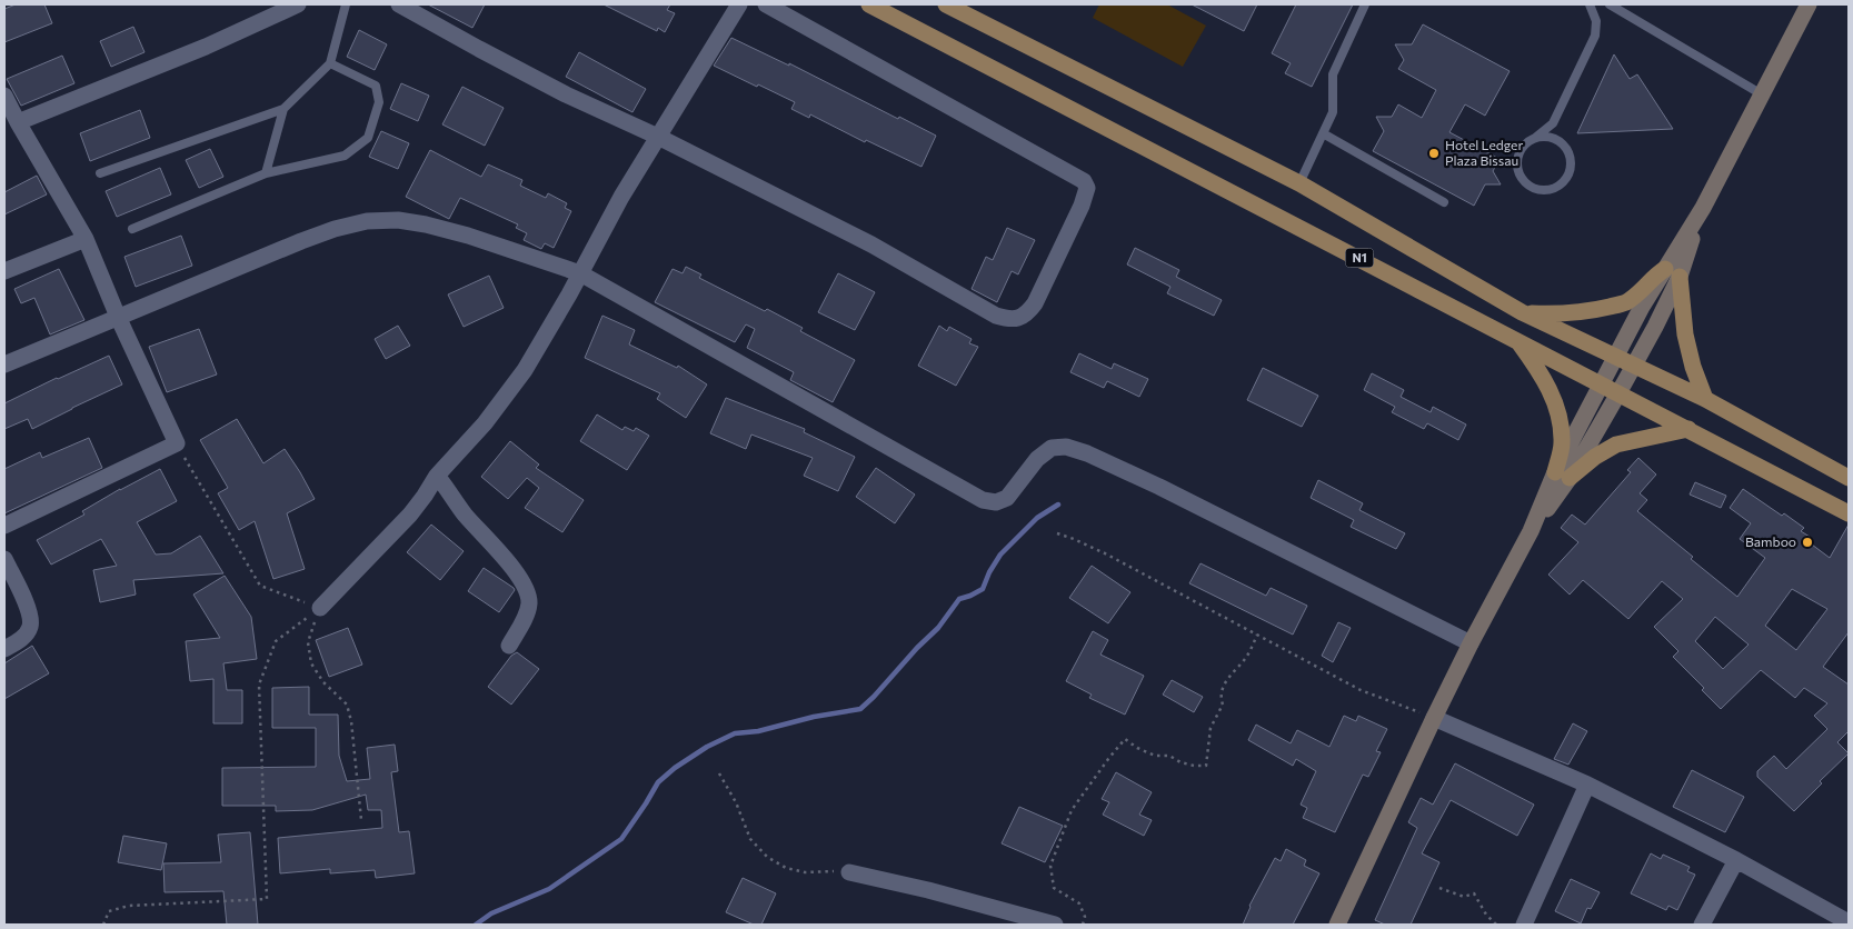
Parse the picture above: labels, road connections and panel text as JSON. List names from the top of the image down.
{
  "streets": {
    "main road": ["N1"]
  },
  "places": ["Hotel Ledger Plaza Bissau", "Bamboo"]
}
